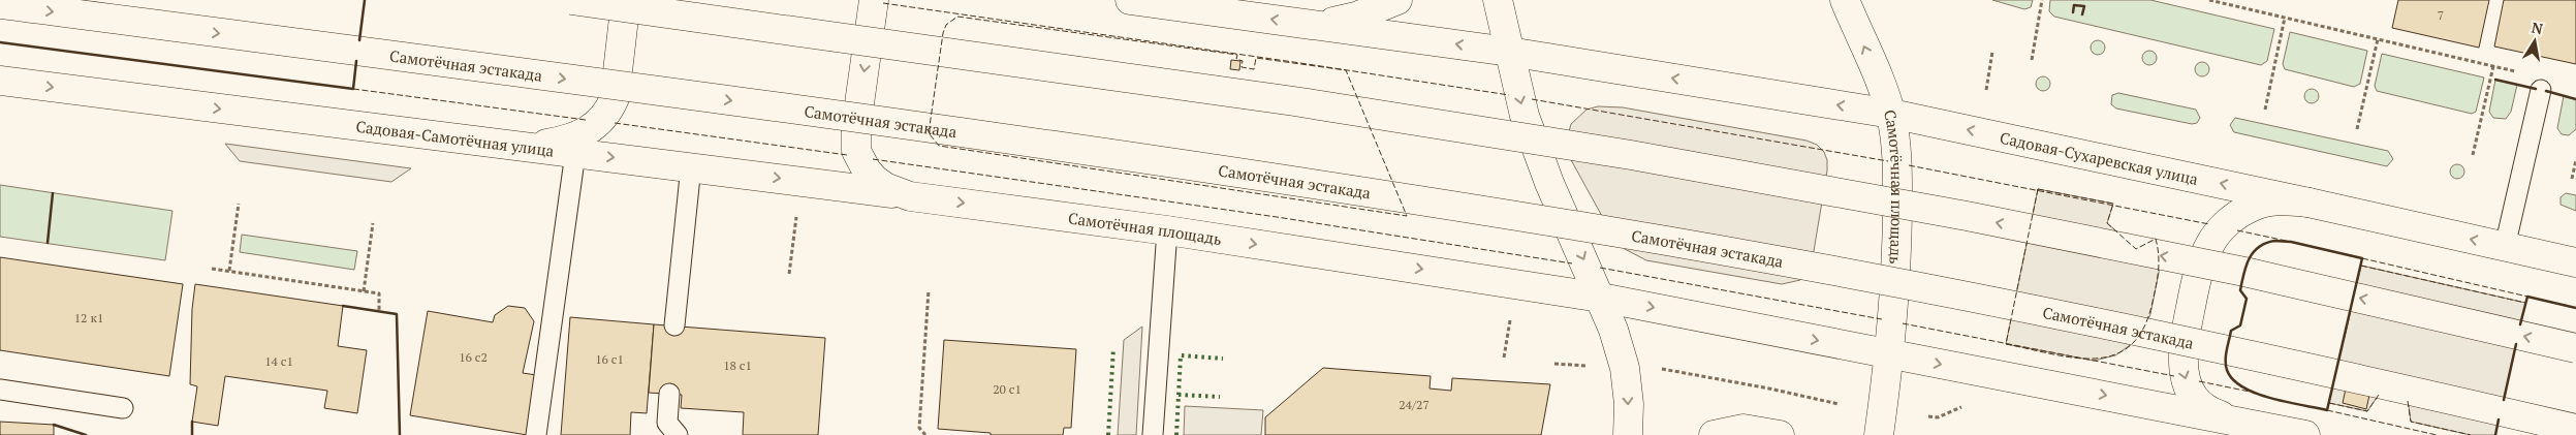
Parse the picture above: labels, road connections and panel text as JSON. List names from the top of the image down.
{
  "streets": {
    "main road": [
      "Самотёчная эстакада",
      "Садовая-Самотёчная улица",
      "Садовая-Сухаревская улица",
      "Самотёчная площадь"
    ]
  },
  "crossings": [
    ["Садовая-Самотёчная улица", "Самотёчная площадь"],
    ["Садовая-Сухаревская улица", "Самотёчная площадь"]
  ],
  "house_numbers": [
    "7",
    "12 к1",
    "16 с2",
    "16 с1",
    "14 с1",
    "18 с1",
    "20 с1",
    "24/27"
  ],
  "north": "top"
}
